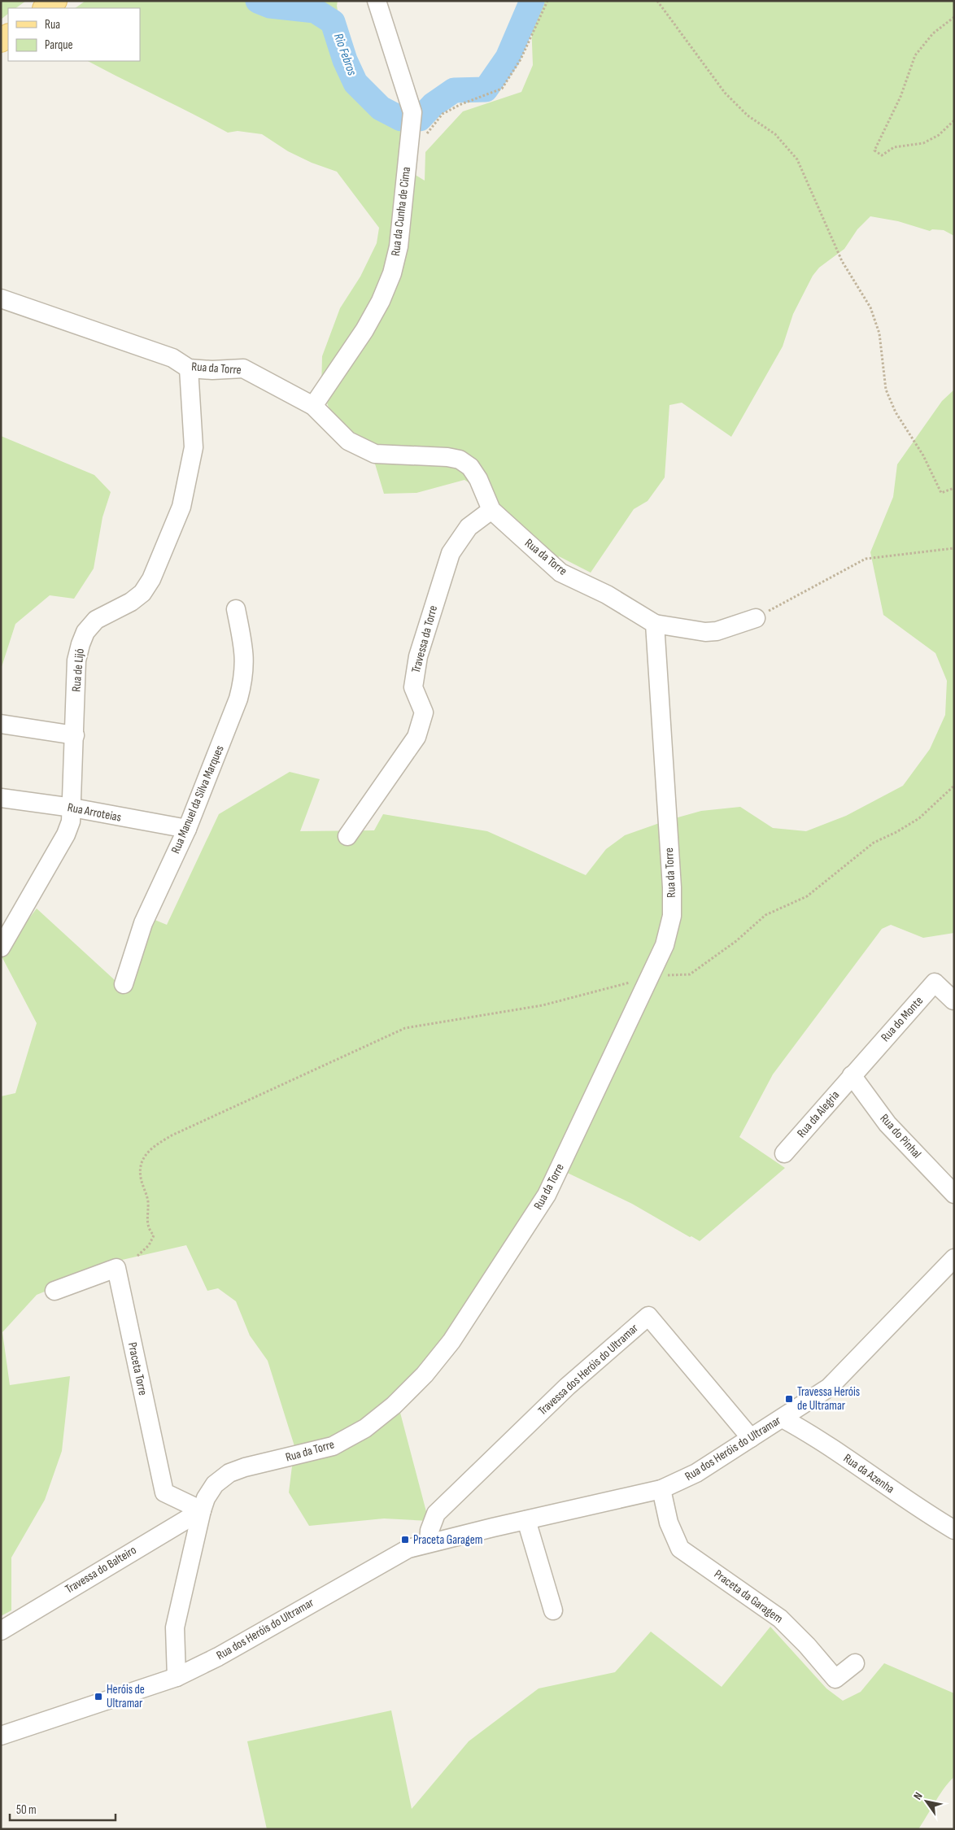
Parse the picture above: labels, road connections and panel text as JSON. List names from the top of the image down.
{
  "streets": {
    "street": [
      "Rua da Cunha de Cima",
      "Rua da Torre",
      "Travessa da Torre",
      "Rua de Lijó",
      "Rua Manuel da Silva Marques",
      "Rua Arroteias",
      "Rua do Monte",
      "Rua da Alegria",
      "Rua do Pinhal",
      "Praceta Torre",
      "Travessa dos Heróis do Ultramar",
      "Rua dos Heróis do Ultramar",
      "Rua da Azenha",
      "Travessa do Balteiro",
      "Praceta da Garagem"
    ]
  },
  "crossings": [
    ["Rua da Cunha de Cima", "Rua da Torre"],
    ["Rua da Torre", "Travessa da Torre"],
    ["Rua da Torre", "Rua de Lijó"],
    ["Rua da Torre", "Praceta Torre"],
    ["Rua da Torre", "Rua dos Heróis do Ultramar"],
    ["Rua da Torre", "Travessa do Balteiro"],
    ["Rua de Lijó", "Rua Arroteias"],
    ["Rua Manuel da Silva Marques", "Rua Arroteias"],
    ["Rua do Monte", "Rua da Alegria"],
    ["Rua do Monte", "Rua do Pinhal"],
    ["Rua da Alegria", "Rua do Pinhal"],
    ["Praceta Torre", "Travessa do Balteiro"],
    ["Travessa dos Heróis do Ultramar", "Rua dos Heróis do Ultramar"],
    ["Rua dos Heróis do Ultramar", "Rua da Azenha"],
    ["Rua dos Heróis do Ultramar", "Praceta da Garagem"]
  ],
  "water": ["Rio Febros"],
  "places": {
    "transit": ["Travessa Heróis de Ultramar", "Praceta Garagem", "Heróis de Ultramar"]
  },
  "legend": ["Rua", "Parque"],
  "scale_bar": "50 m",
  "north": "top left"
}
